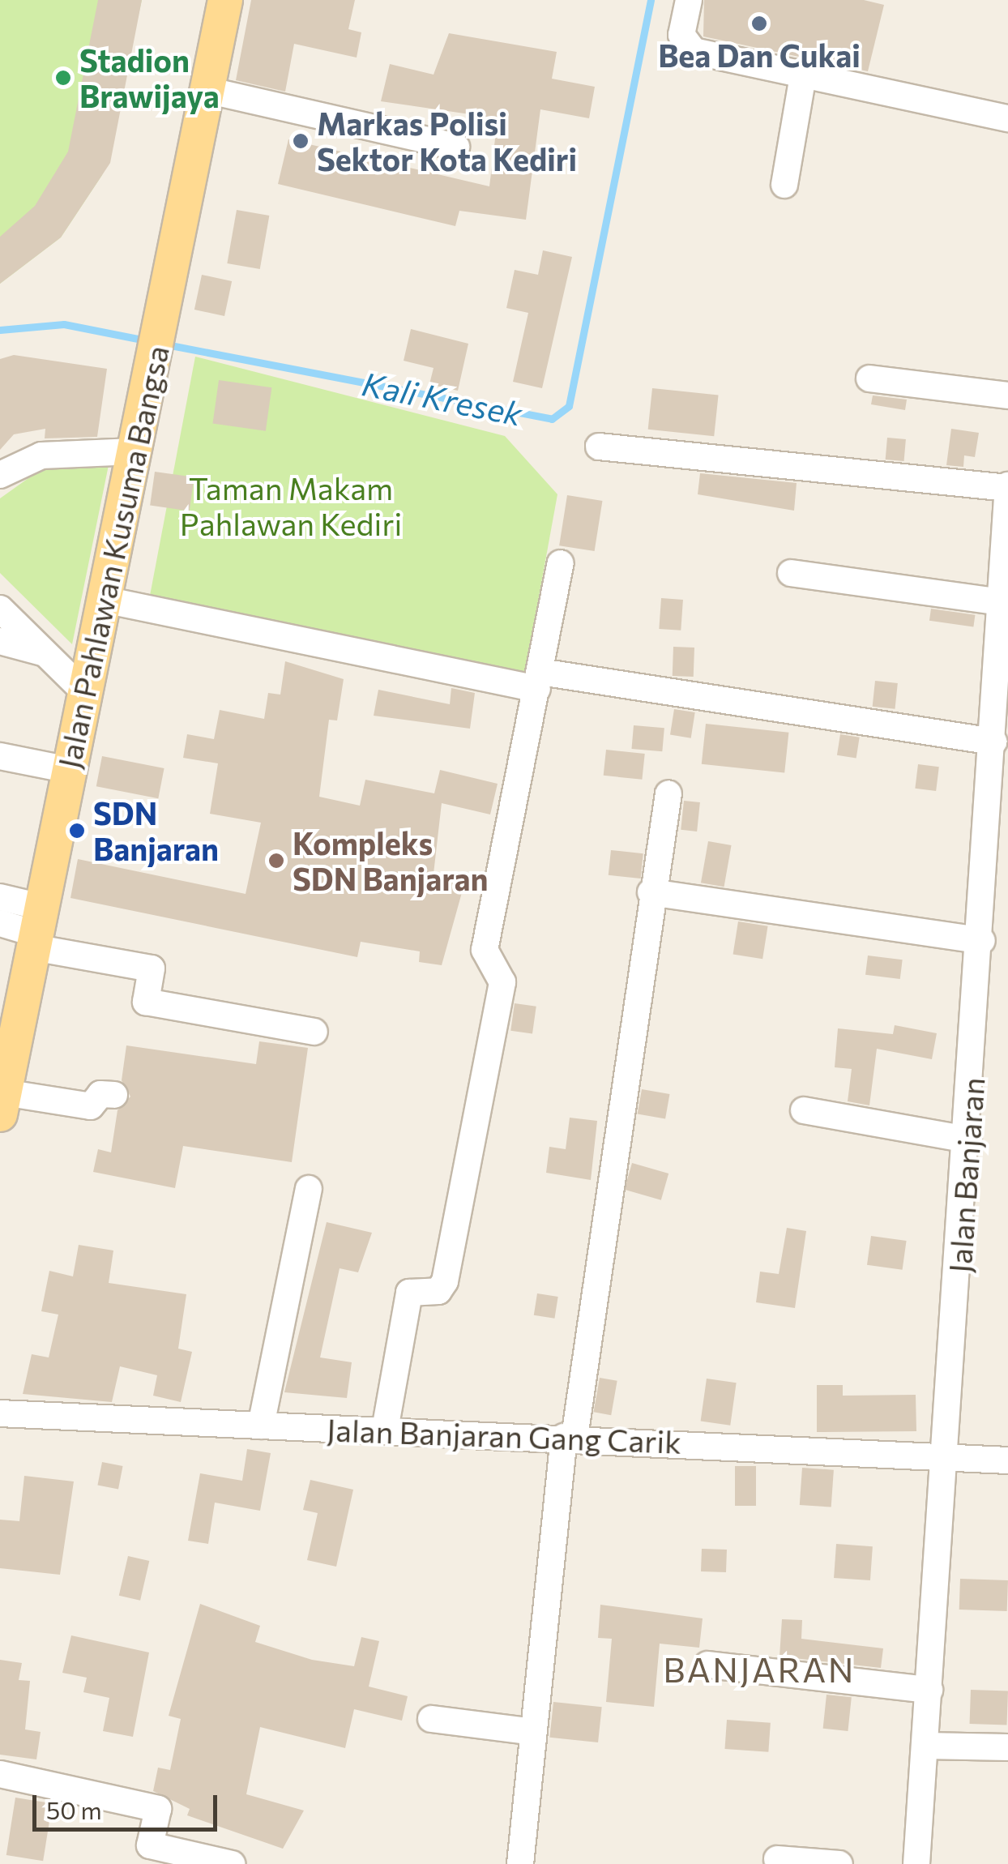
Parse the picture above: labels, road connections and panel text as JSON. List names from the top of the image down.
{
  "streets": {
    "main road": ["Jalan Pahlawan Kusuma Bangsa"],
    "street": ["Jalan Banjaran", "Jalan Banjaran Gang Carik"]
  },
  "crossings": [
    ["Jalan Banjaran", "Jalan Banjaran Gang Carik"]
  ],
  "districts": ["BANJARAN"],
  "water": ["Kali Kresek"],
  "parks": ["Taman Makam Pahlawan Kediri"],
  "places": [
    "Bea Dan Cukai",
    "Stadion Brawijaya",
    "Markas Polisi Sektor Kota Kediri",
    "SDN Banjaran",
    "Kompleks SDN Banjaran"
  ],
  "scale_bar": "50 m"
}
